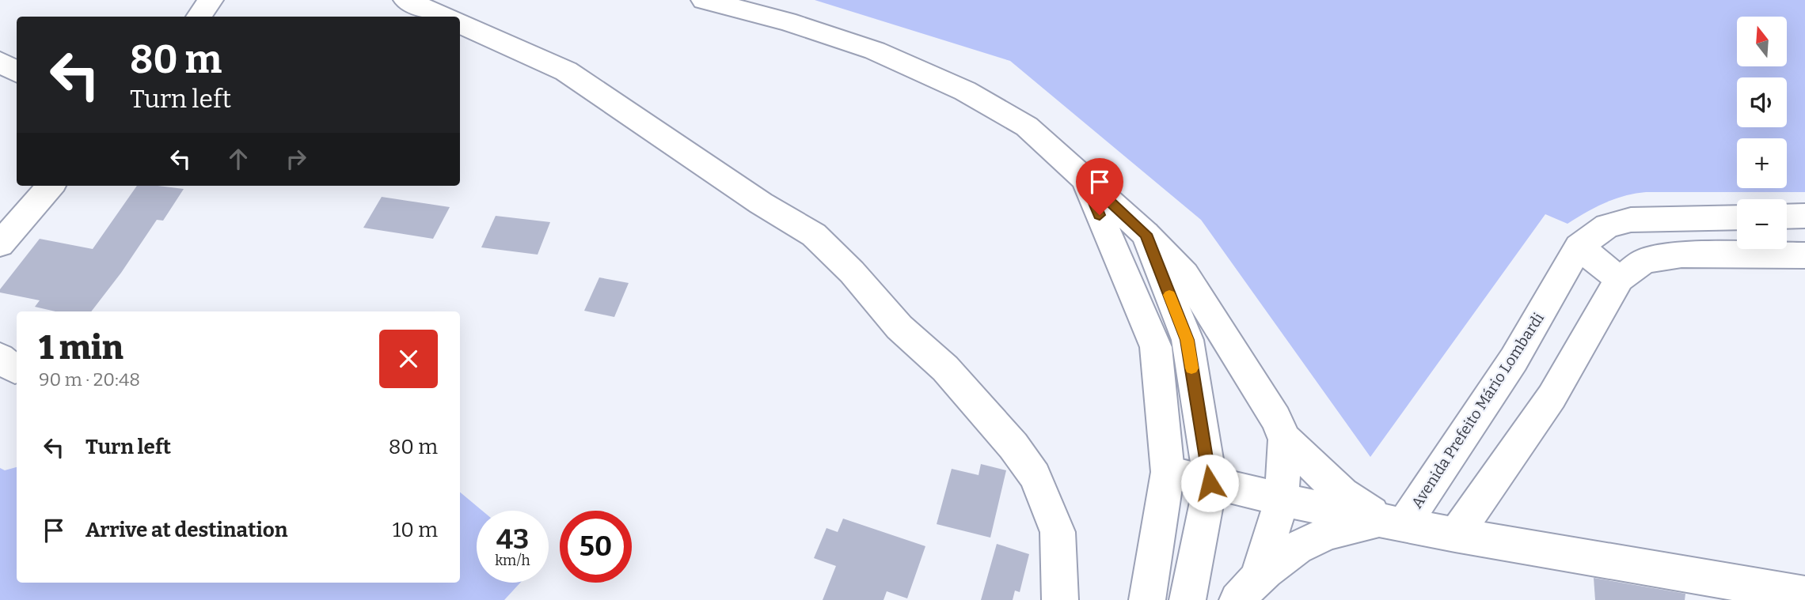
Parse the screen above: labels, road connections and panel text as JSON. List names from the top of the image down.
{
  "streets": {
    "street": ["Avenida Prefeito Mário Lombardi"]
  },
  "north": "top",
  "page": {
    "map_buttons": ["+", "−"],
    "turn": ["80 m", "Turn left"],
    "heading": ["1 min", "90 m · 20:48"],
    "list": [
      {
        "name": "Turn left",
        "value": "80 m"
      },
      {
        "name": "Arrive at destination",
        "value": "10 m"
      }
    ],
    "speed": "43 km/h",
    "limit": "50"
  }
}
